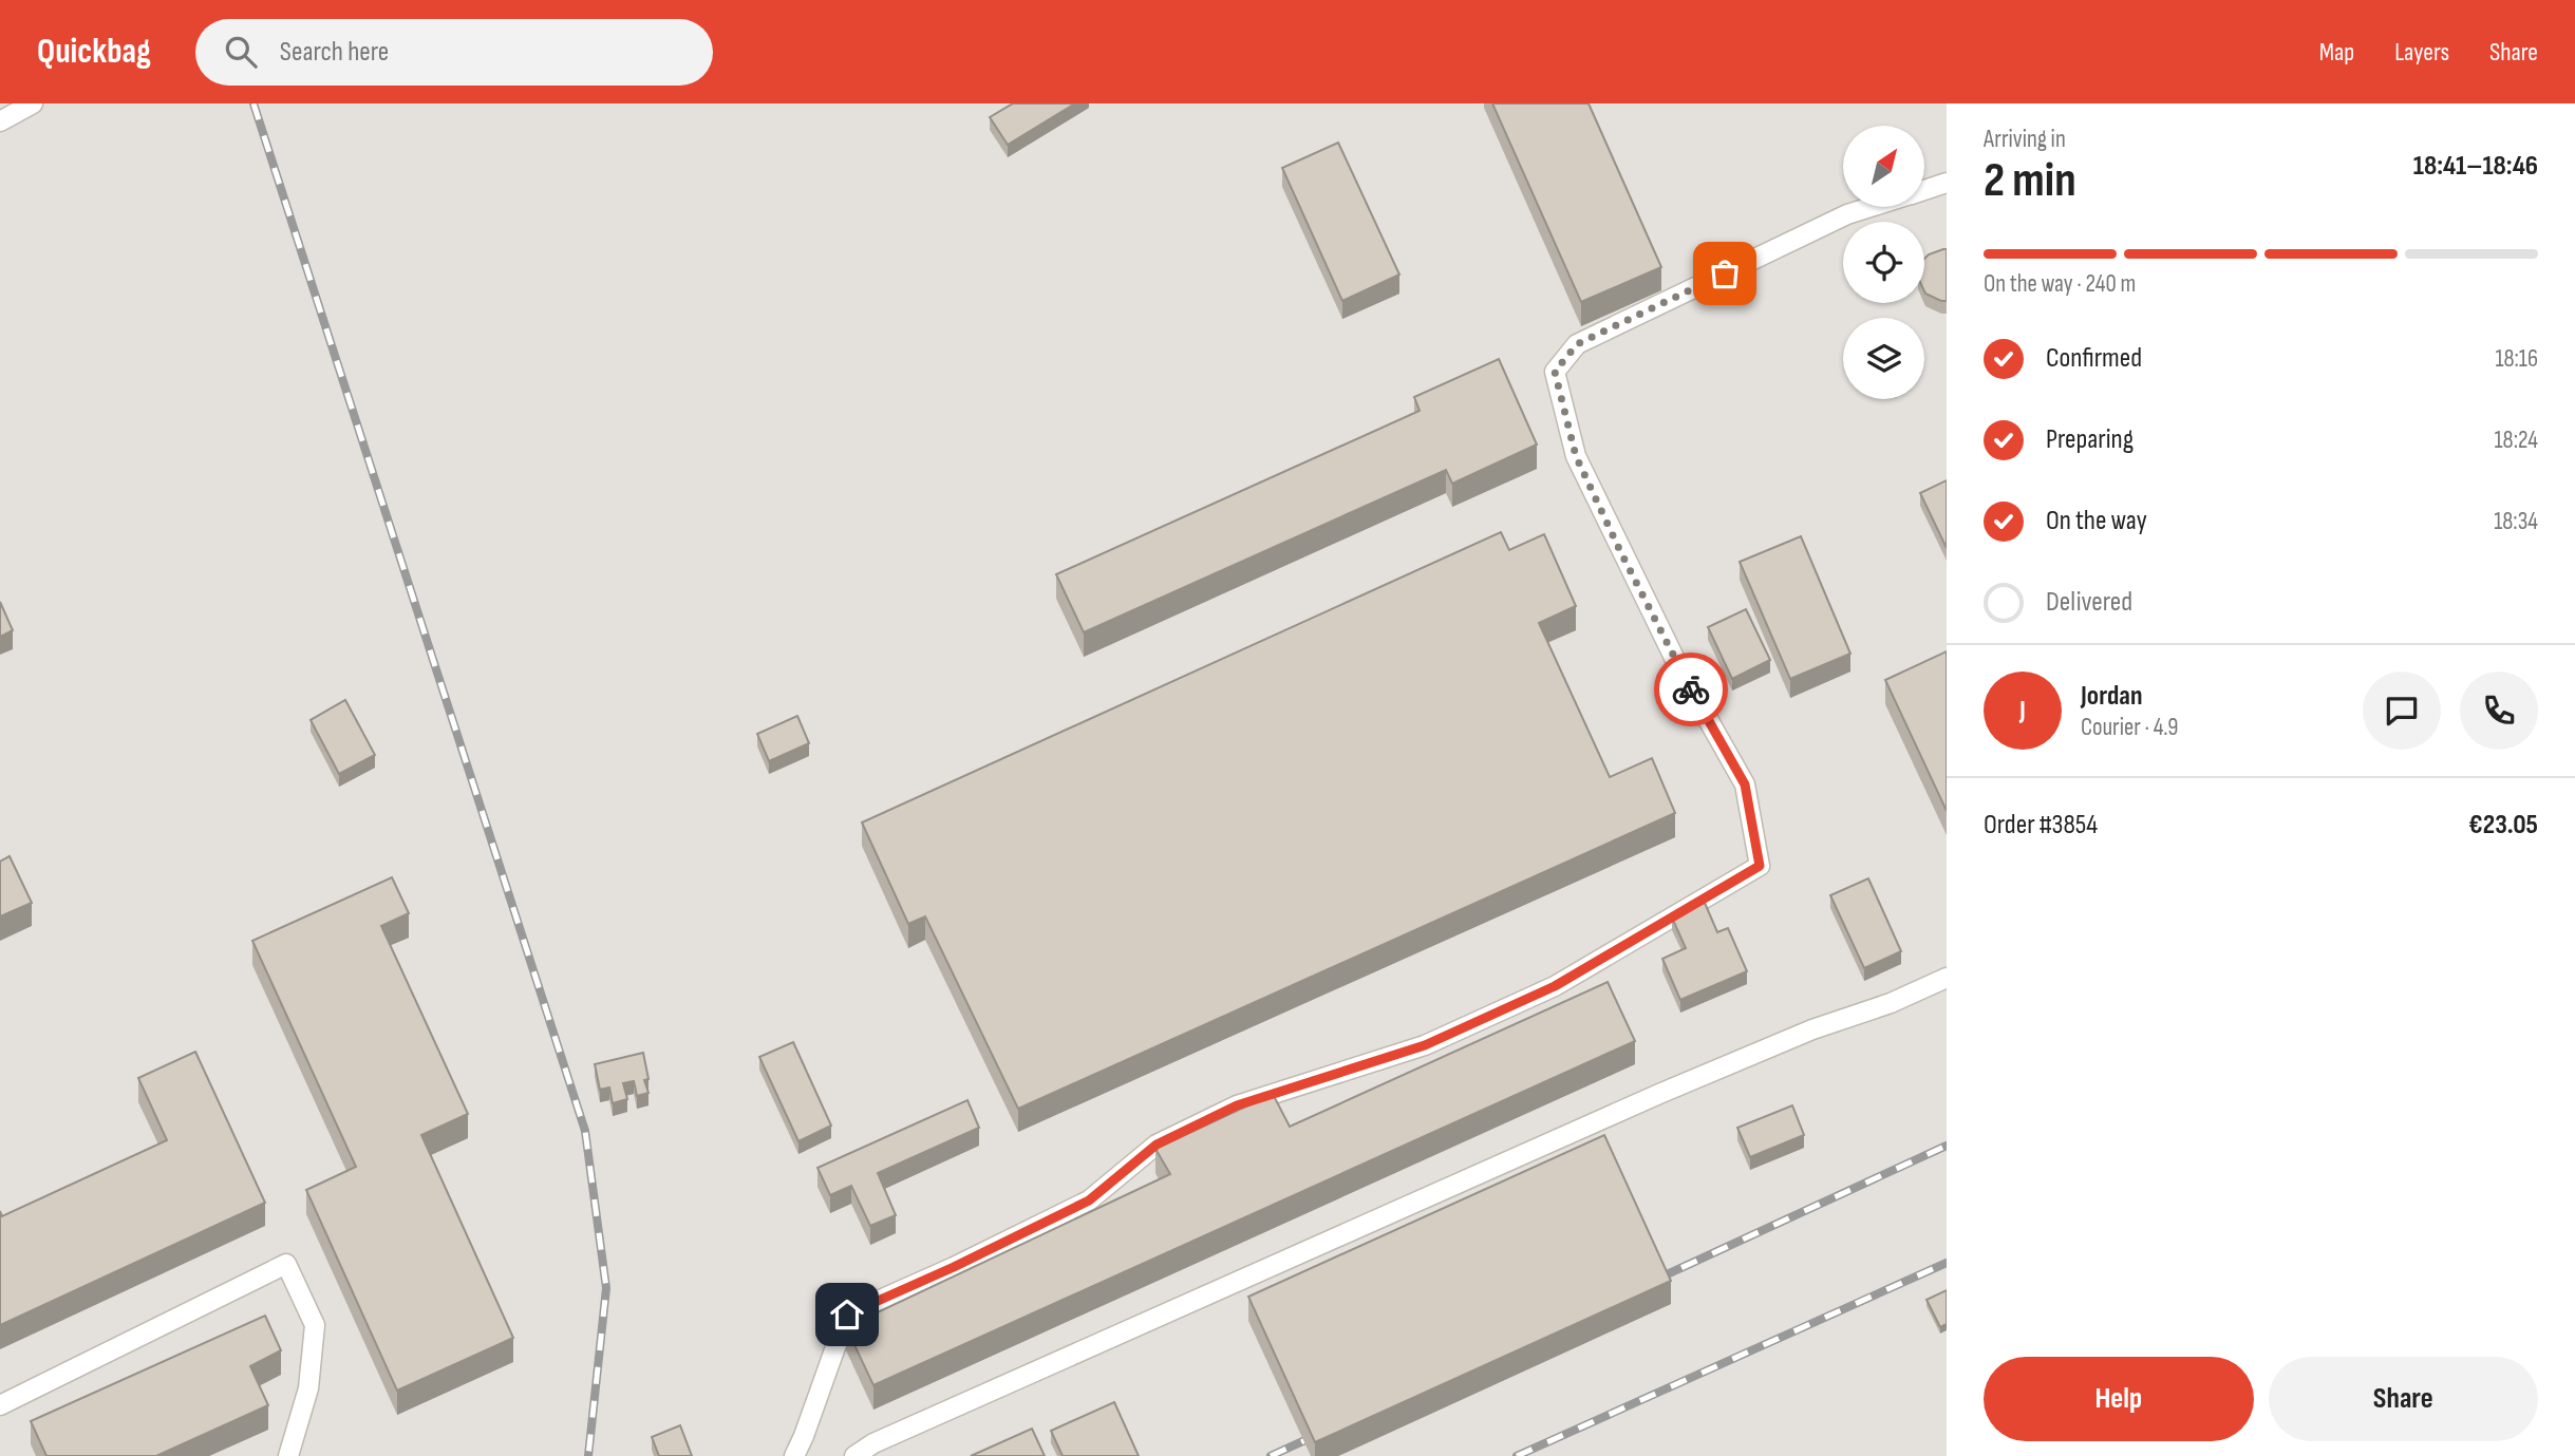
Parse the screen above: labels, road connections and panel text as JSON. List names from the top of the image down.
{
  "north": "top right",
  "page": {
    "header": "Quickbag",
    "search": "Search here",
    "nav": ["Map", "Layers", "Share"],
    "heading": ["2 min", "Arriving in", "18:41–18:46"],
    "panel": [
      "Jordan",
      "Courier · 4.9",
      "Order #3854",
      "€23.05"
    ],
    "bar": "On the way · 240 m",
    "list": [
      ["Confirmed", "18:16"],
      ["Preparing", "18:24"],
      ["On the way", "18:34"],
      "Delivered"
    ],
    "round": "J",
    "buttons": ["Help", "Share"]
  }
}
